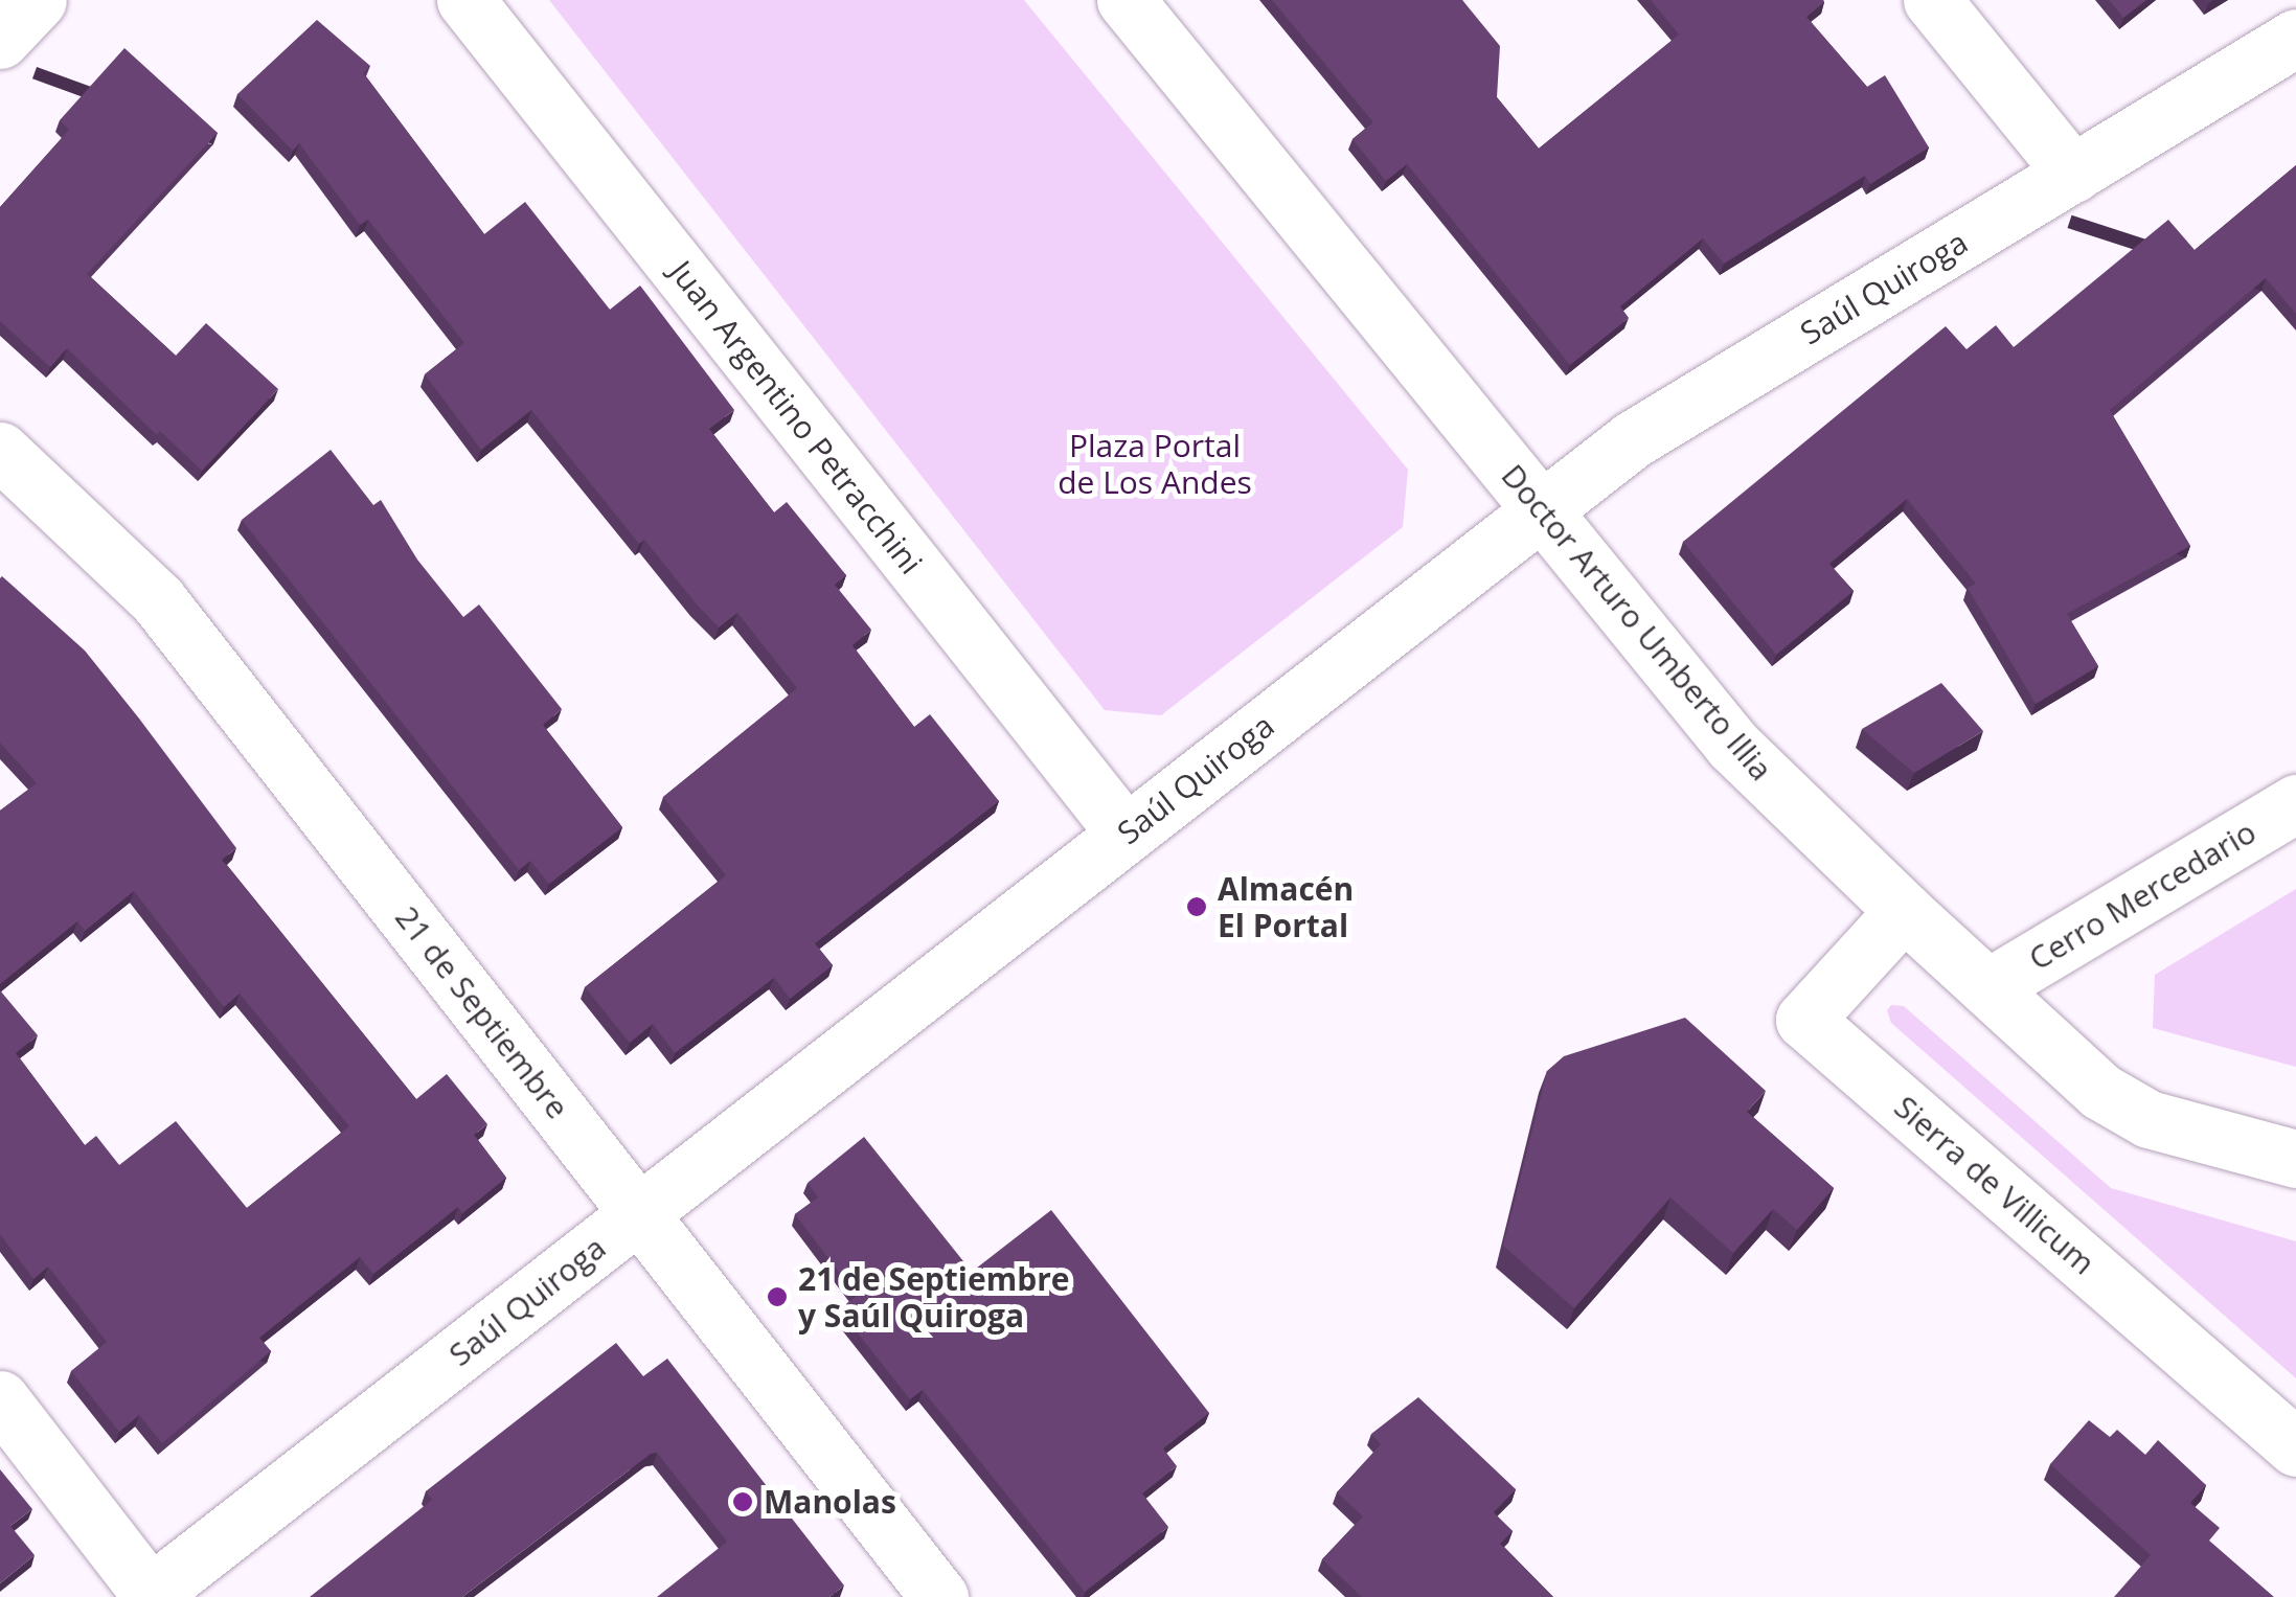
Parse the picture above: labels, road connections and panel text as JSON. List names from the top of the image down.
{
  "streets": {
    "street": [
      "Saúl Quiroga",
      "Juan Argentino Petracchini",
      "Doctor Arturo Umberto Illia",
      "Cerro Mercedario",
      "21 de Septiembre",
      "Sierra de Villicum"
    ]
  },
  "crossings": [
    ["Saúl Quiroga", "Juan Argentino Petracchini"],
    ["Saúl Quiroga", "Doctor Arturo Umberto Illia"],
    ["Saúl Quiroga", "21 de Septiembre"],
    ["Doctor Arturo Umberto Illia", "Cerro Mercedario"],
    ["Doctor Arturo Umberto Illia", "Sierra de Villicum"]
  ],
  "parks": ["Plaza Portal de Los Andes"],
  "places": ["Almacén El Portal", "21 de Septiembre y Saúl Quiroga", "Manolas"]
}
